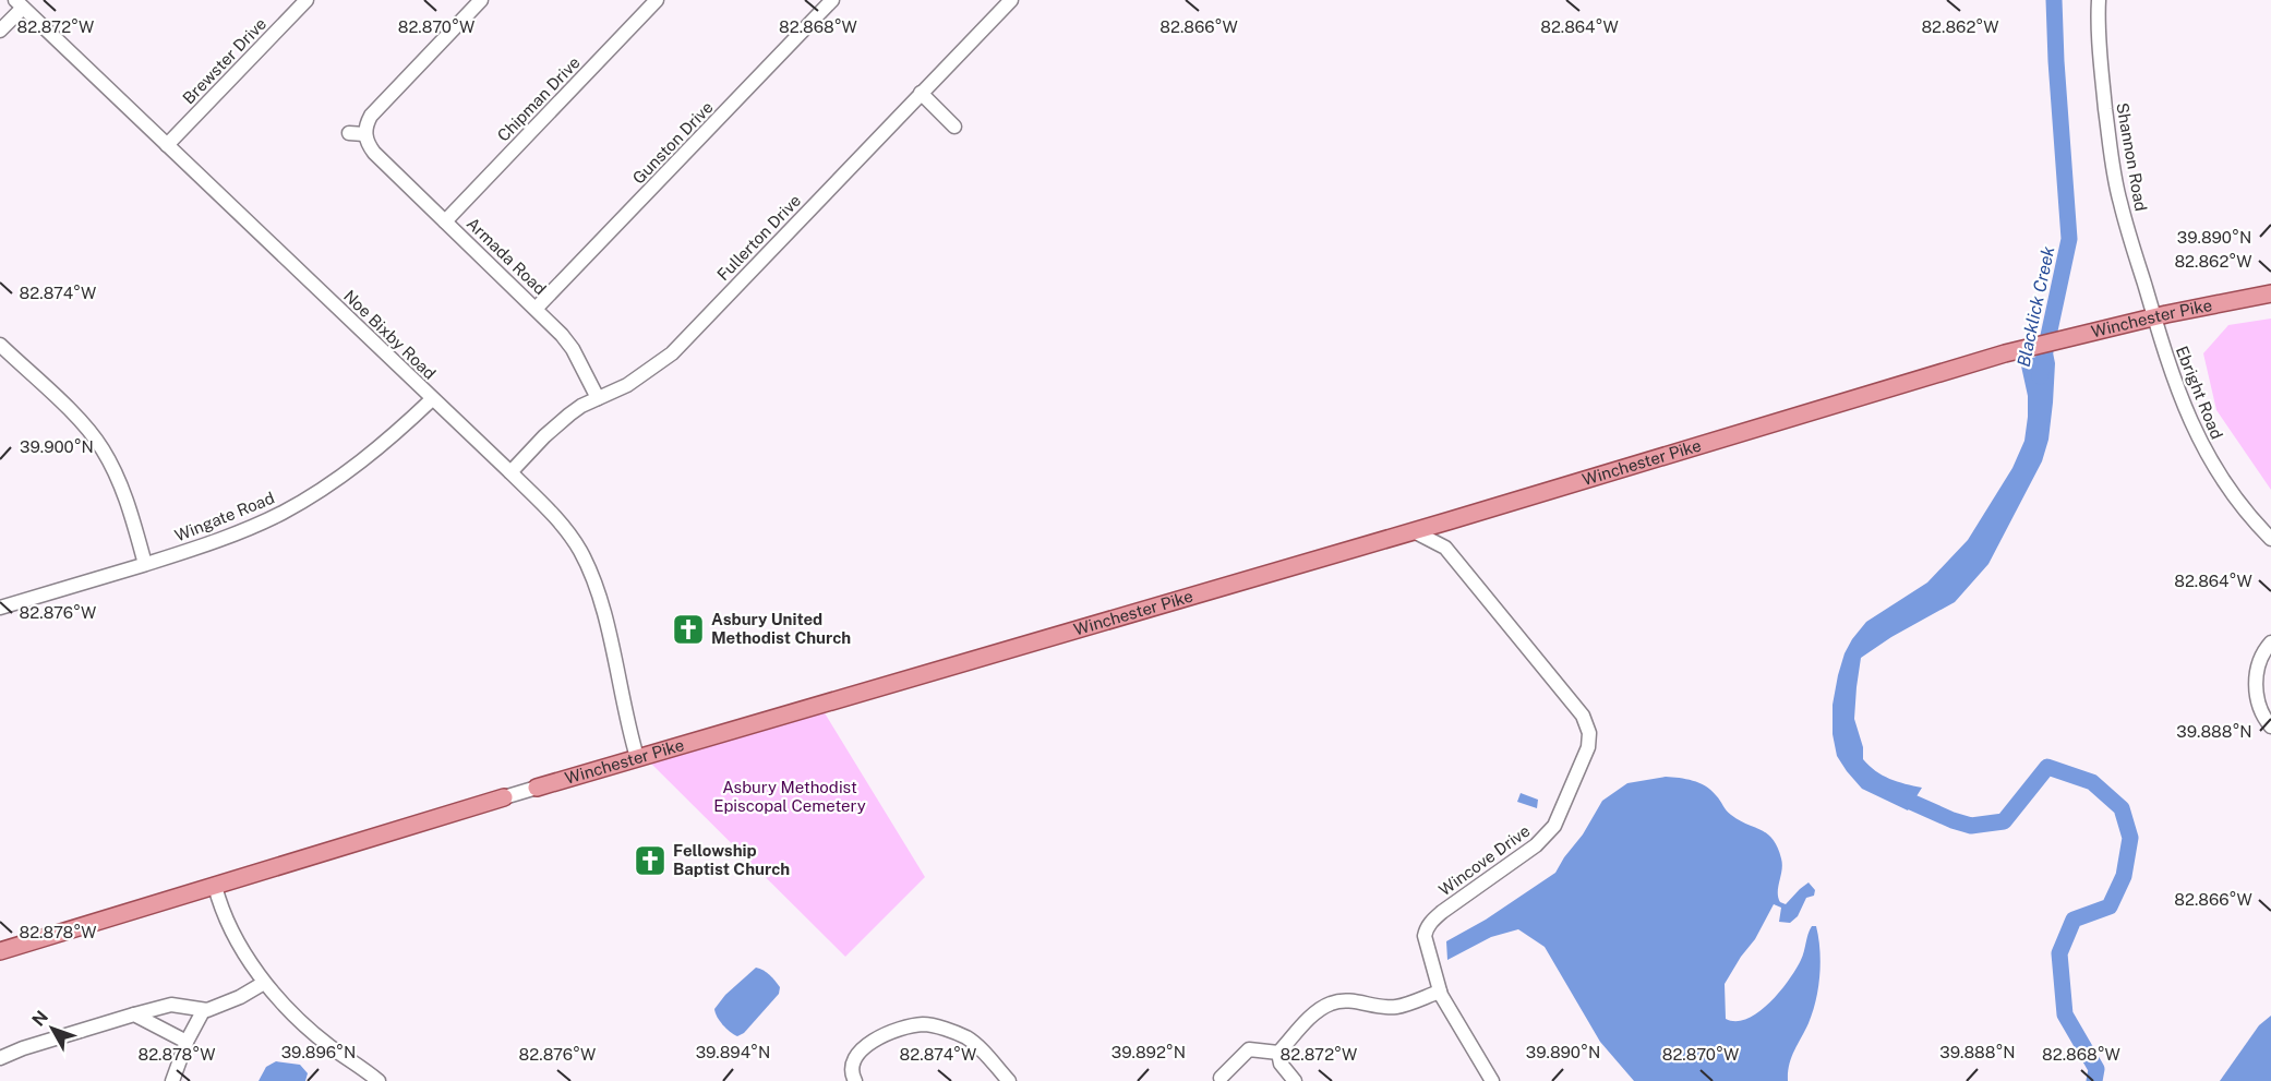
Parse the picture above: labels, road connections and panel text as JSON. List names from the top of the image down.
{
  "streets": {
    "main road": ["Winchester Pike"],
    "street": [
      "Brewster Drive",
      "Chipman Drive",
      "Gunston Drive",
      "Shannon Road",
      "Fullerton Drive",
      "Armada Road",
      "Noe Bixby Road",
      "Ebright Road",
      "Wingate Road",
      "Wincove Drive"
    ]
  },
  "crossings": [
    ["Brewster Drive", "Noe Bixby Road"],
    ["Chipman Drive", "Armada Road"],
    ["Gunston Drive", "Armada Road"],
    ["Shannon Road", "Winchester Pike"],
    ["Shannon Road", "Ebright Road"],
    ["Fullerton Drive", "Armada Road"],
    ["Fullerton Drive", "Noe Bixby Road"],
    ["Winchester Pike", "Noe Bixby Road"],
    ["Winchester Pike", "Ebright Road"],
    ["Winchester Pike", "Wincove Drive"],
    ["Noe Bixby Road", "Wingate Road"]
  ],
  "water": ["Blacklick Creek"],
  "parks": ["Asbury Methodist Episcopal Cemetery"],
  "places": {
    "church": ["Asbury United Methodist Church", "Fellowship Baptist Church"]
  },
  "north": "top left",
  "coordinates": [
    "82.870°W",
    "82.872°W",
    "82.868°W",
    "82.866°W",
    "82.864°W",
    "82.862°W",
    "39.890°N",
    "82.874°W",
    "39.900°N",
    "82.876°W",
    "39.888°N",
    "82.878°W",
    "39.896°N",
    "39.894°N",
    "39.892°N"
  ]
}
